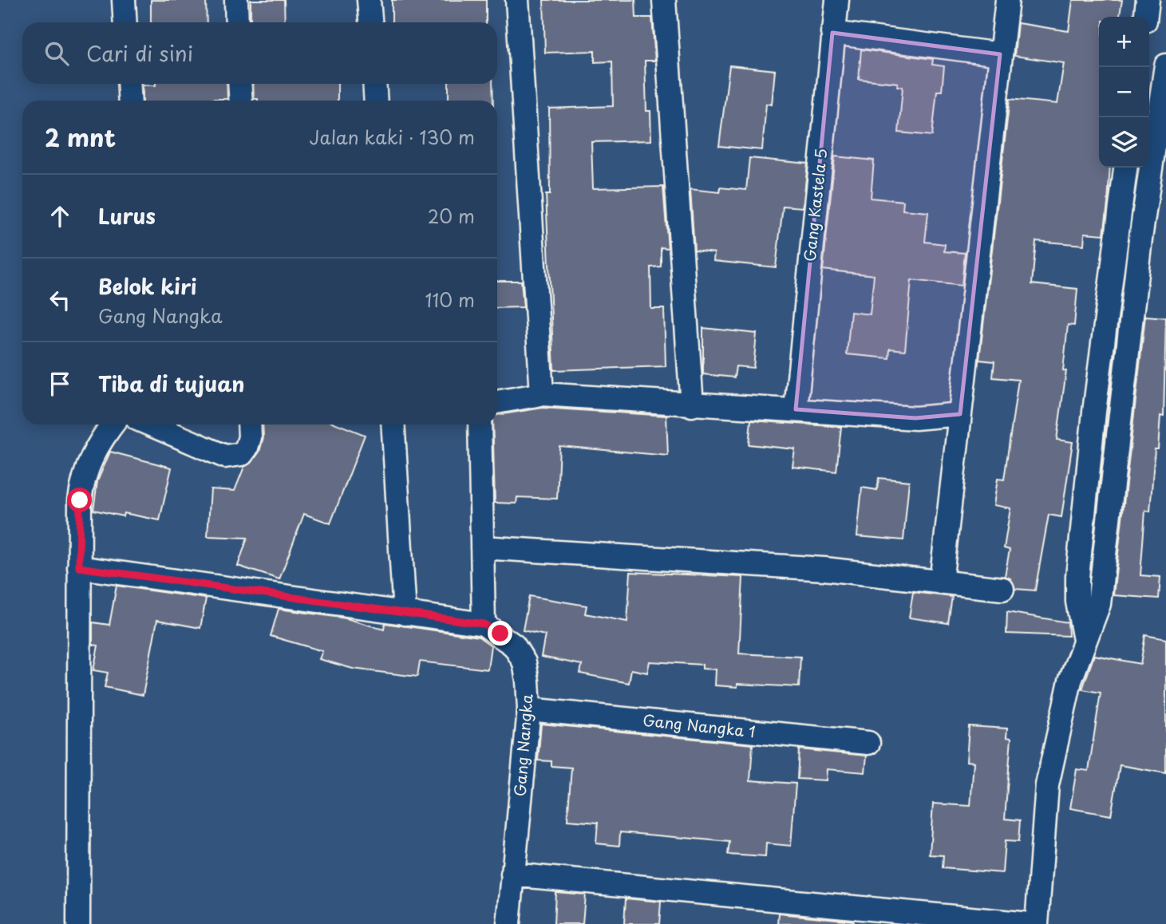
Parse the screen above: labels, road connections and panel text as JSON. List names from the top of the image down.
{
  "streets": {
    "street": ["Gang Kastela 5", "Gang Nangka 1", "Gang Nangka"]
  },
  "crossings": [
    ["Gang Nangka 1", "Gang Nangka"]
  ],
  "page": {
    "map_buttons": ["+", "−"],
    "search": "Cari di sini",
    "heading": ["2 mnt", "Jalan kaki · 130 m"],
    "list": [
      ["Lurus", "20 m"],
      ["Belok kiri", "Gang Nangka", "110 m"],
      "Tiba di tujuan"
    ]
  }
}
